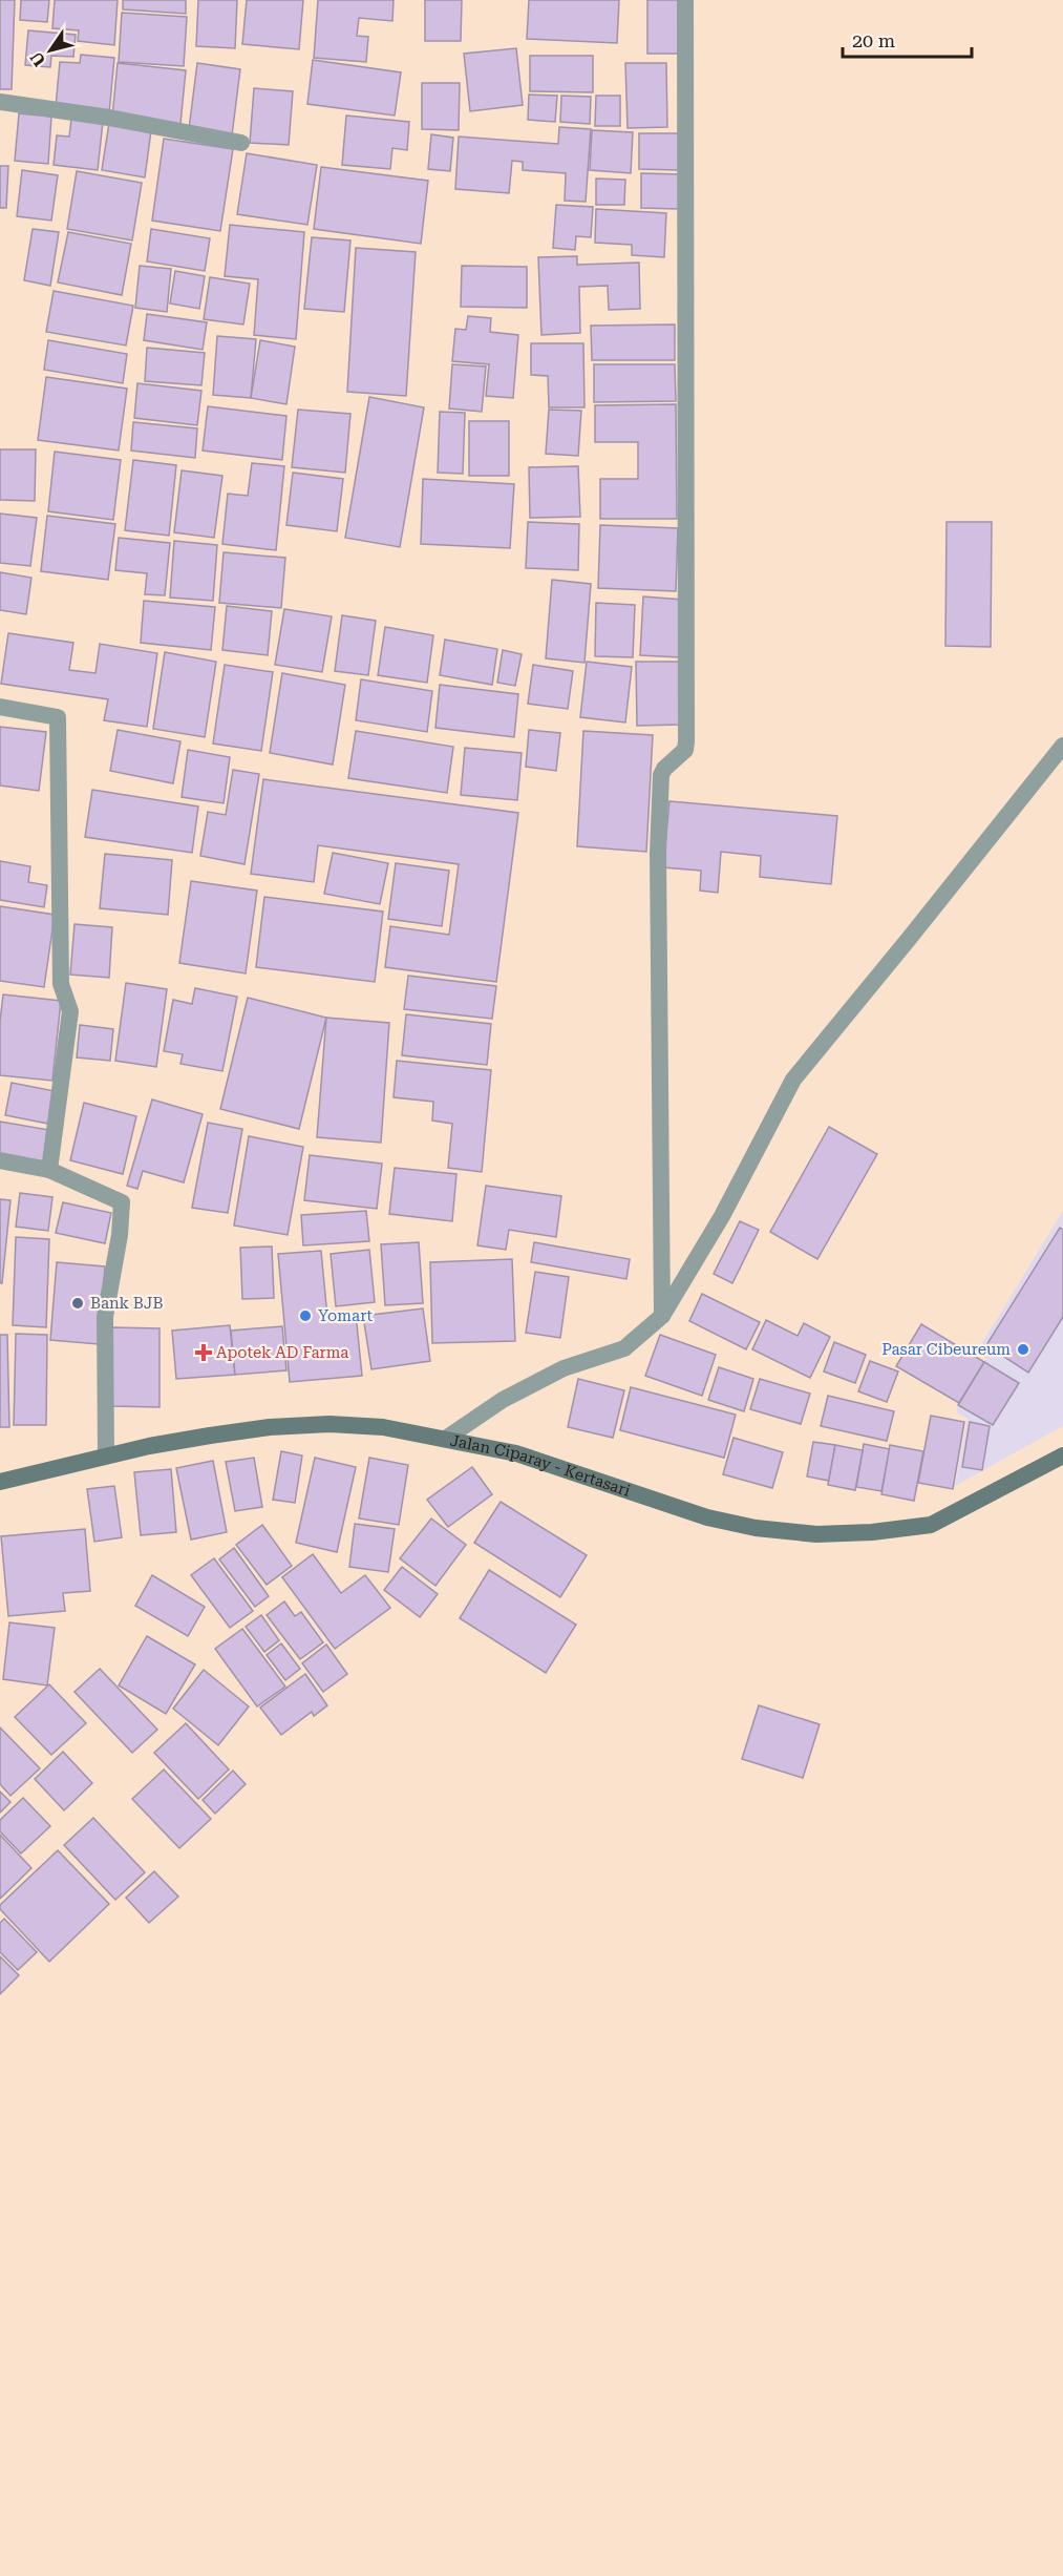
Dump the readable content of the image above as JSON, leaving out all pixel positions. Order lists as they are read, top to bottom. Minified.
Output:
{"streets":{"main road":["Jalan Ciparay - Kertasari"]},"places":{"other":["Bank BJB","Yomart","Pasar Cibeureum"],"health":["Apotek AD Farma"]},"scale_bar":"20 m","north":"bottom left"}
